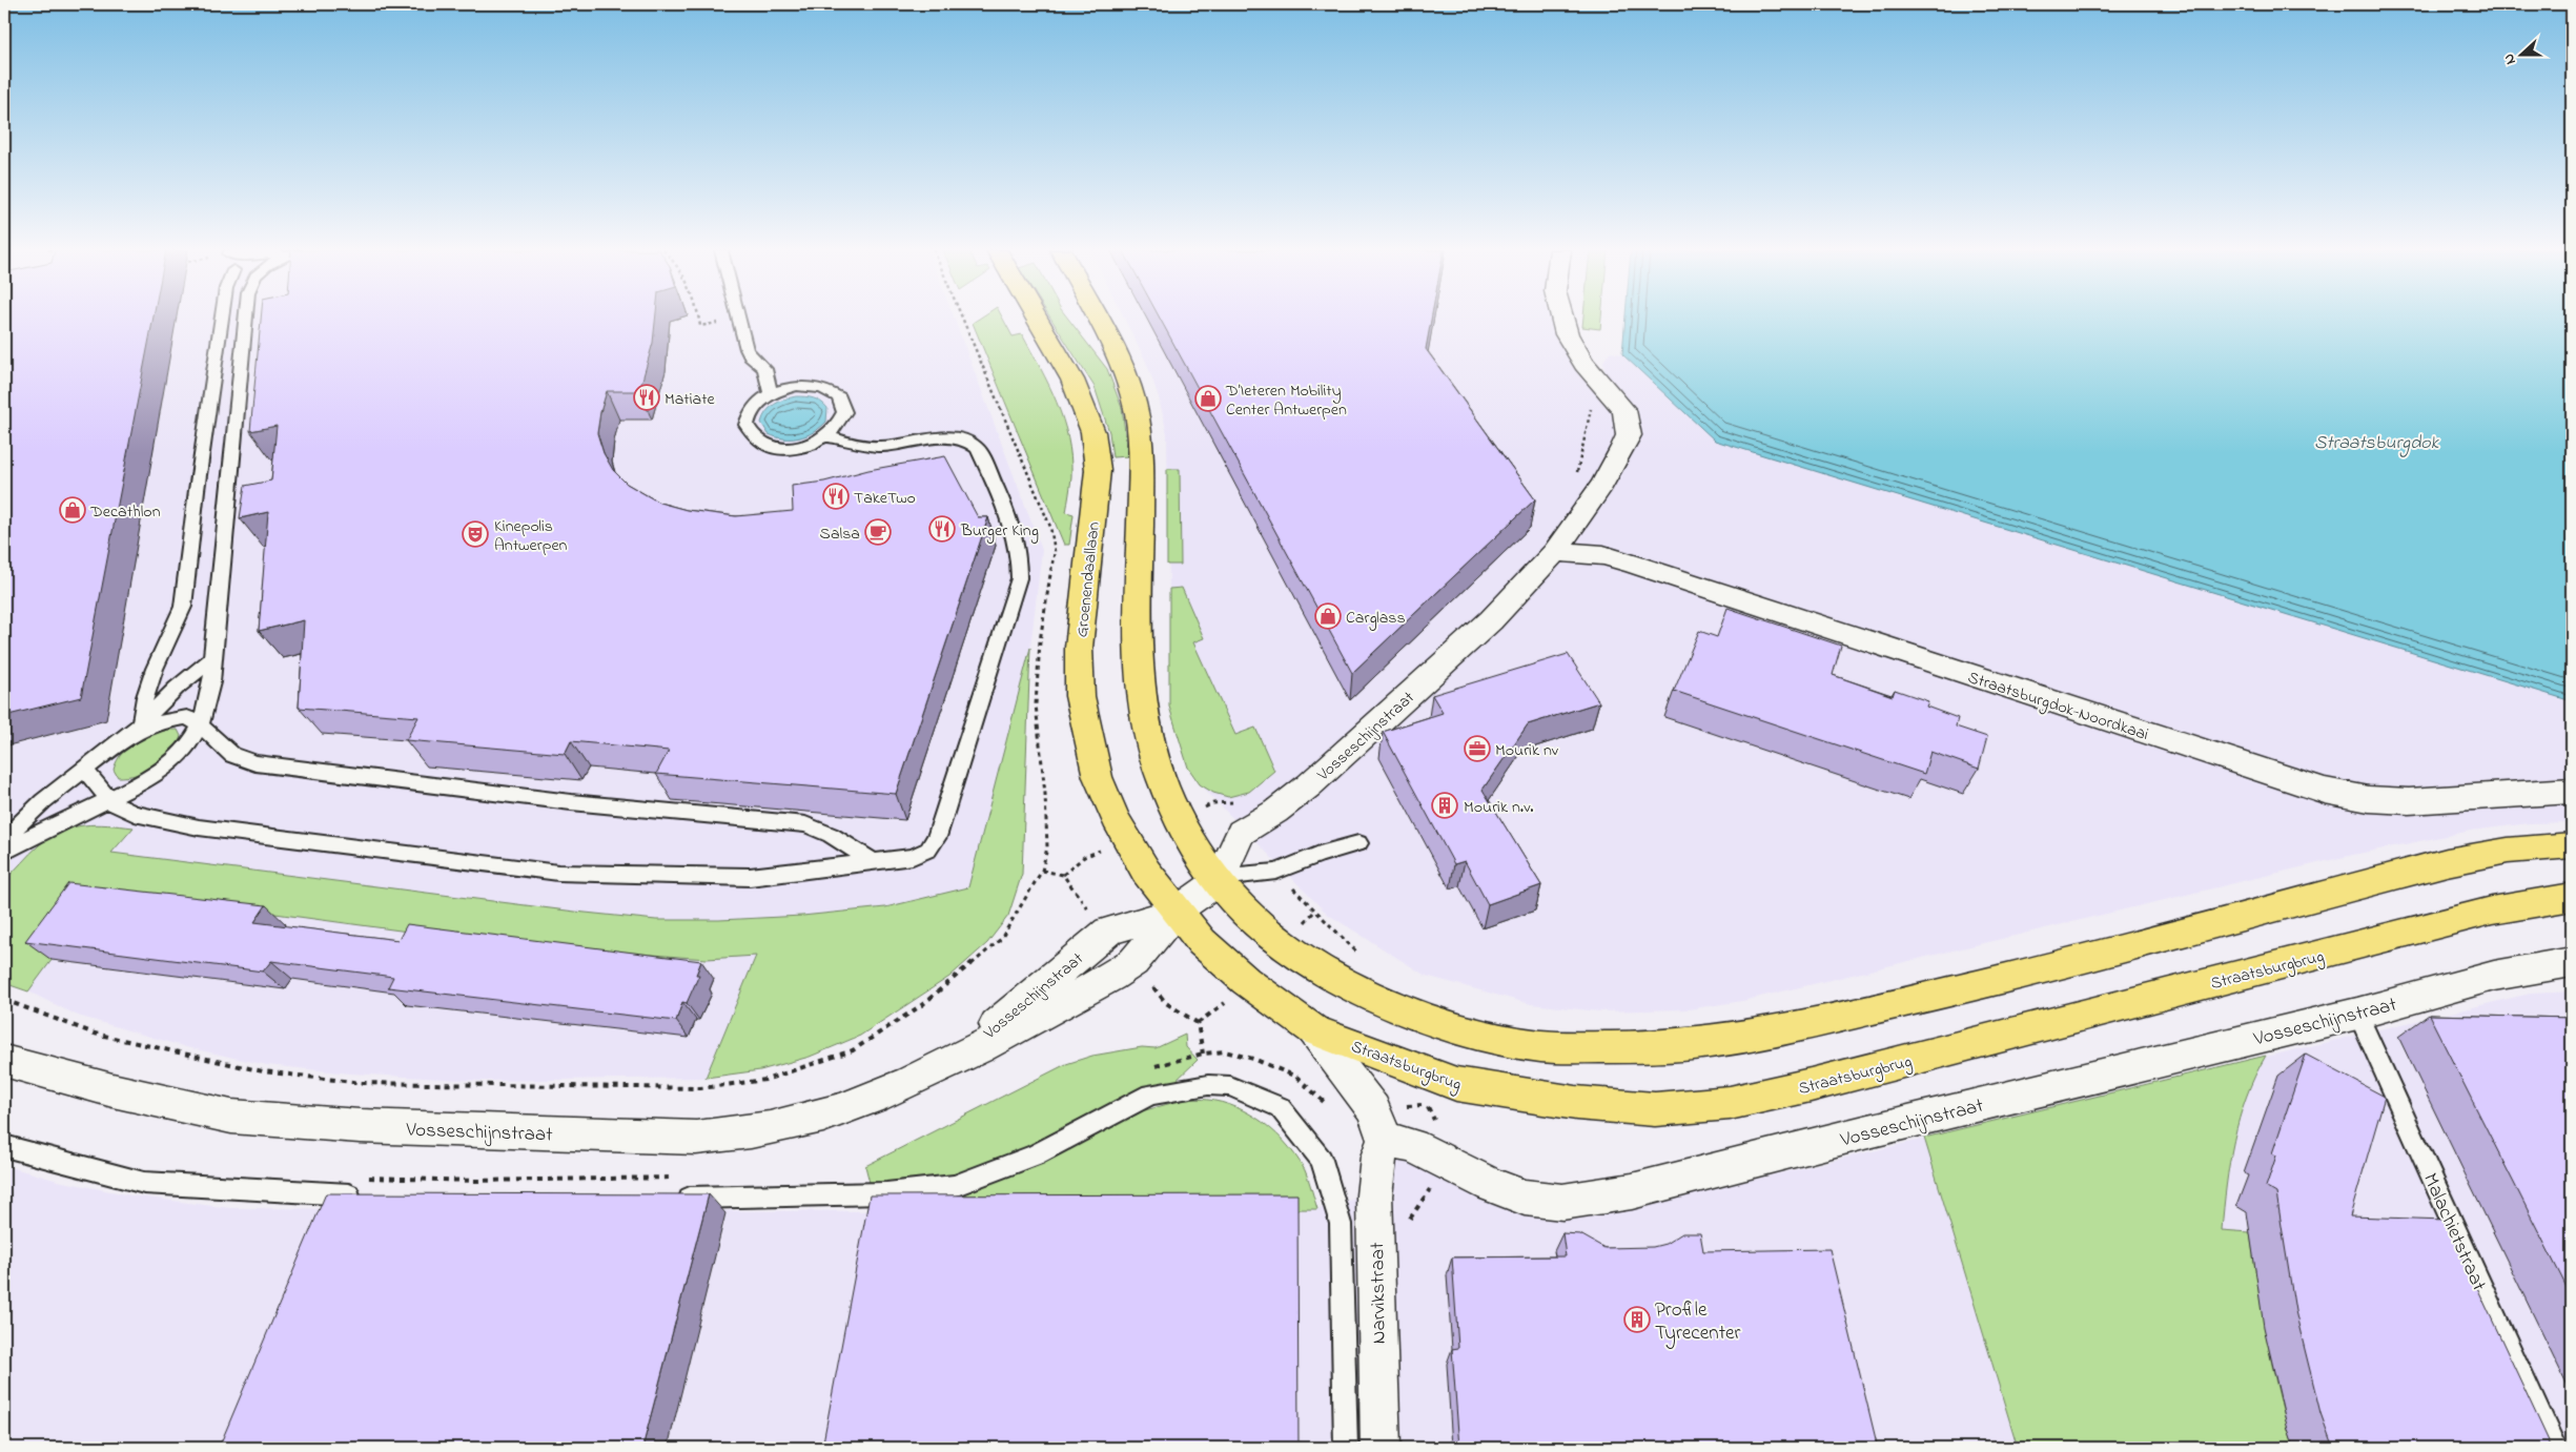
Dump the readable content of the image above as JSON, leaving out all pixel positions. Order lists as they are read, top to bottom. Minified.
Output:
{"streets":{"main road":["Groenendaallaan","Straatsburgbrug"],"street":["Straatsburgdok-Noordkaai","Vosseschijnstraat","Narvikstraat"],"lane":["Malachietstraat"]},"crossings":[["Groenendaallaan","Vosseschijnstraat"],["Groenendaallaan","Straatsburgbrug"],["Straatsburgdok-Noordkaai","Vosseschijnstraat"],["Vosseschijnstraat","Straatsburgbrug"],["Vosseschijnstraat","Malachietstraat"],["Vosseschijnstraat","Narvikstraat"]],"water":["Straatsburgdok"],"places":{"restaurant":["Matiate","TakeTwo","Burger King"],"shop":["D’Ieteren Mobility Center Antwerpen","Decathlon","Carglass"],"cafe":["Salsa"],"theatre":["Kinepolis Antwerpen"],"office":["Mourik nv"],"building":["Mourik n.v.","Profile Tyrecenter"]},"north":"left"}
